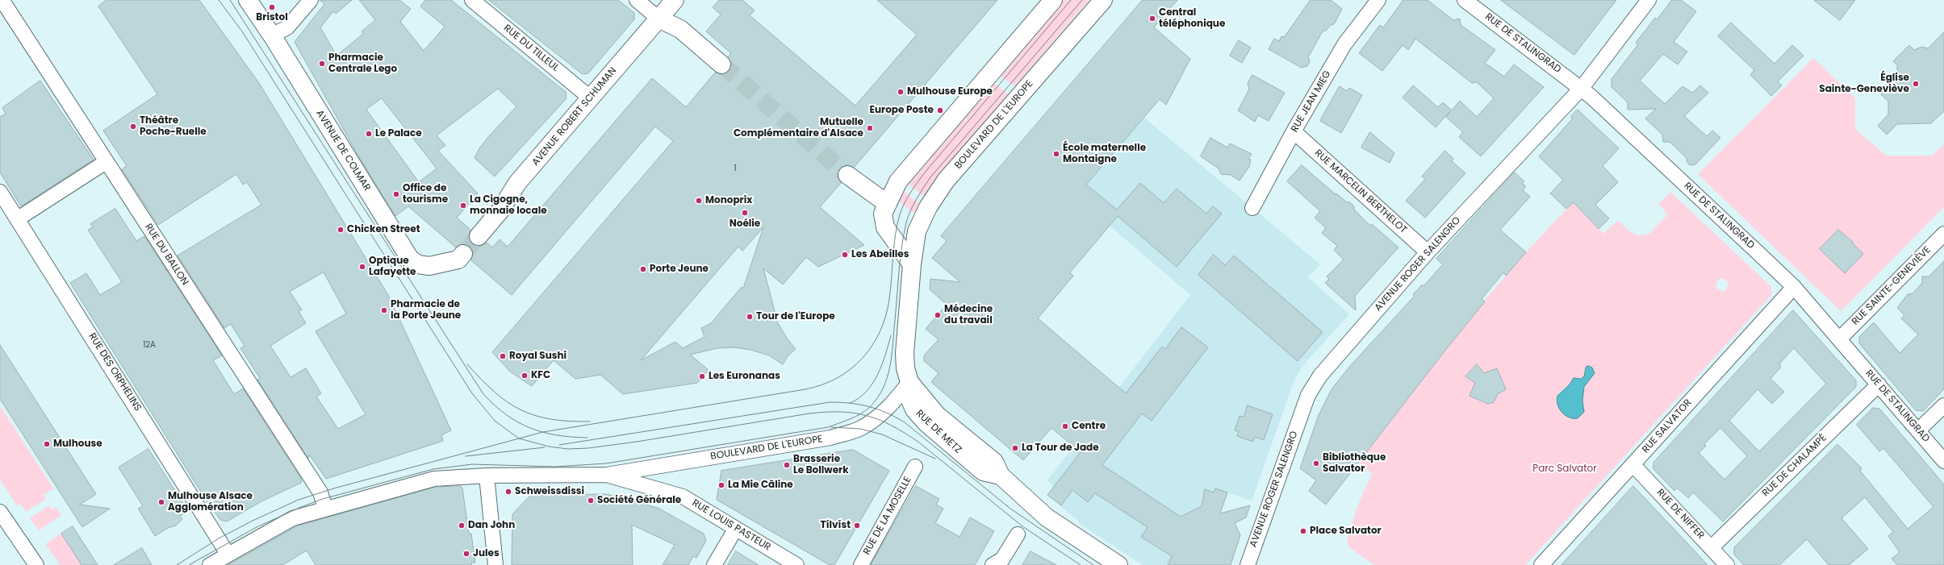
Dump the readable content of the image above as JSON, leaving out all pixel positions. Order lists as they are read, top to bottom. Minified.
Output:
{"streets":{"main road":["AVENUE ROBERT SCHUMAN","BOULEVARD DE L'EUROPE","AVENUE DE COLMAR","RUE DE METZ"],"street":["RUE DE STALINGRAD","RUE DU TILLEUL","RUE JEAN MIEG","RUE MARCELIN BERTHELOT","RUE DU BALLON","AVENUE ROGER SALENGRO","RUE SAINTE-GENEVIÈVE","RUE DES ORPHELINS","RUE SALVATOR","RUE DE CHALAMPÉ","RUE DE NIFFER","RUE DE LA MOSELLE","RUE LOUIS PASTEUR"]},"crossings":[["RUE DE STALINGRAD","AVENUE ROGER SALENGRO"],["RUE DE STALINGRAD","RUE SAINTE-GENEVIÈVE"],["RUE DE STALINGRAD","RUE SALVATOR"],["RUE DE STALINGRAD","RUE DE CHALAMPÉ"],["RUE DU TILLEUL","AVENUE ROBERT SCHUMAN"],["RUE JEAN MIEG","RUE MARCELIN BERTHELOT"],["BOULEVARD DE L'EUROPE","RUE DU BALLON"],["BOULEVARD DE L'EUROPE","RUE DES ORPHELINS"],["BOULEVARD DE L'EUROPE","RUE DE METZ"],["BOULEVARD DE L'EUROPE","RUE LOUIS PASTEUR"],["RUE MARCELIN BERTHELOT","AVENUE ROGER SALENGRO"],["RUE SALVATOR","RUE DE NIFFER"],["RUE DE CHALAMPÉ","RUE DE NIFFER"]],"parks":["Parc Salvator"],"places":["Bristol","Central téléphonique","Pharmacie Centrale Lego","Église Sainte-Geneviève","Mulhouse Europe","Europe Poste","Théâtre Poche-Ruelle","Mutuelle Complémentaire d'Alsace","Le Palace","École maternelle Montaigne","Office de tourisme","Monoprix","La Cigogne, monnaie locale","Noélie","Chicken Street","Les Abeilles","Optique Lafayette","Porte Jeune","Pharmacie de la Porte Jeune","Médecine du travail","Tour de l'Europe","Royal Sushi","KFC","Les Euronanas","Centre","Mulhouse","La Tour de Jade","Bibliothèque Salvator","Brasserie Le Bollwerk","La Mie Câline","Schweissdissi","Société Générale","Mulhouse Alsace Agglomération","Dan John","Tílvíst","Place Salvator","Jules"],"house_numbers":["1","12A"]}
